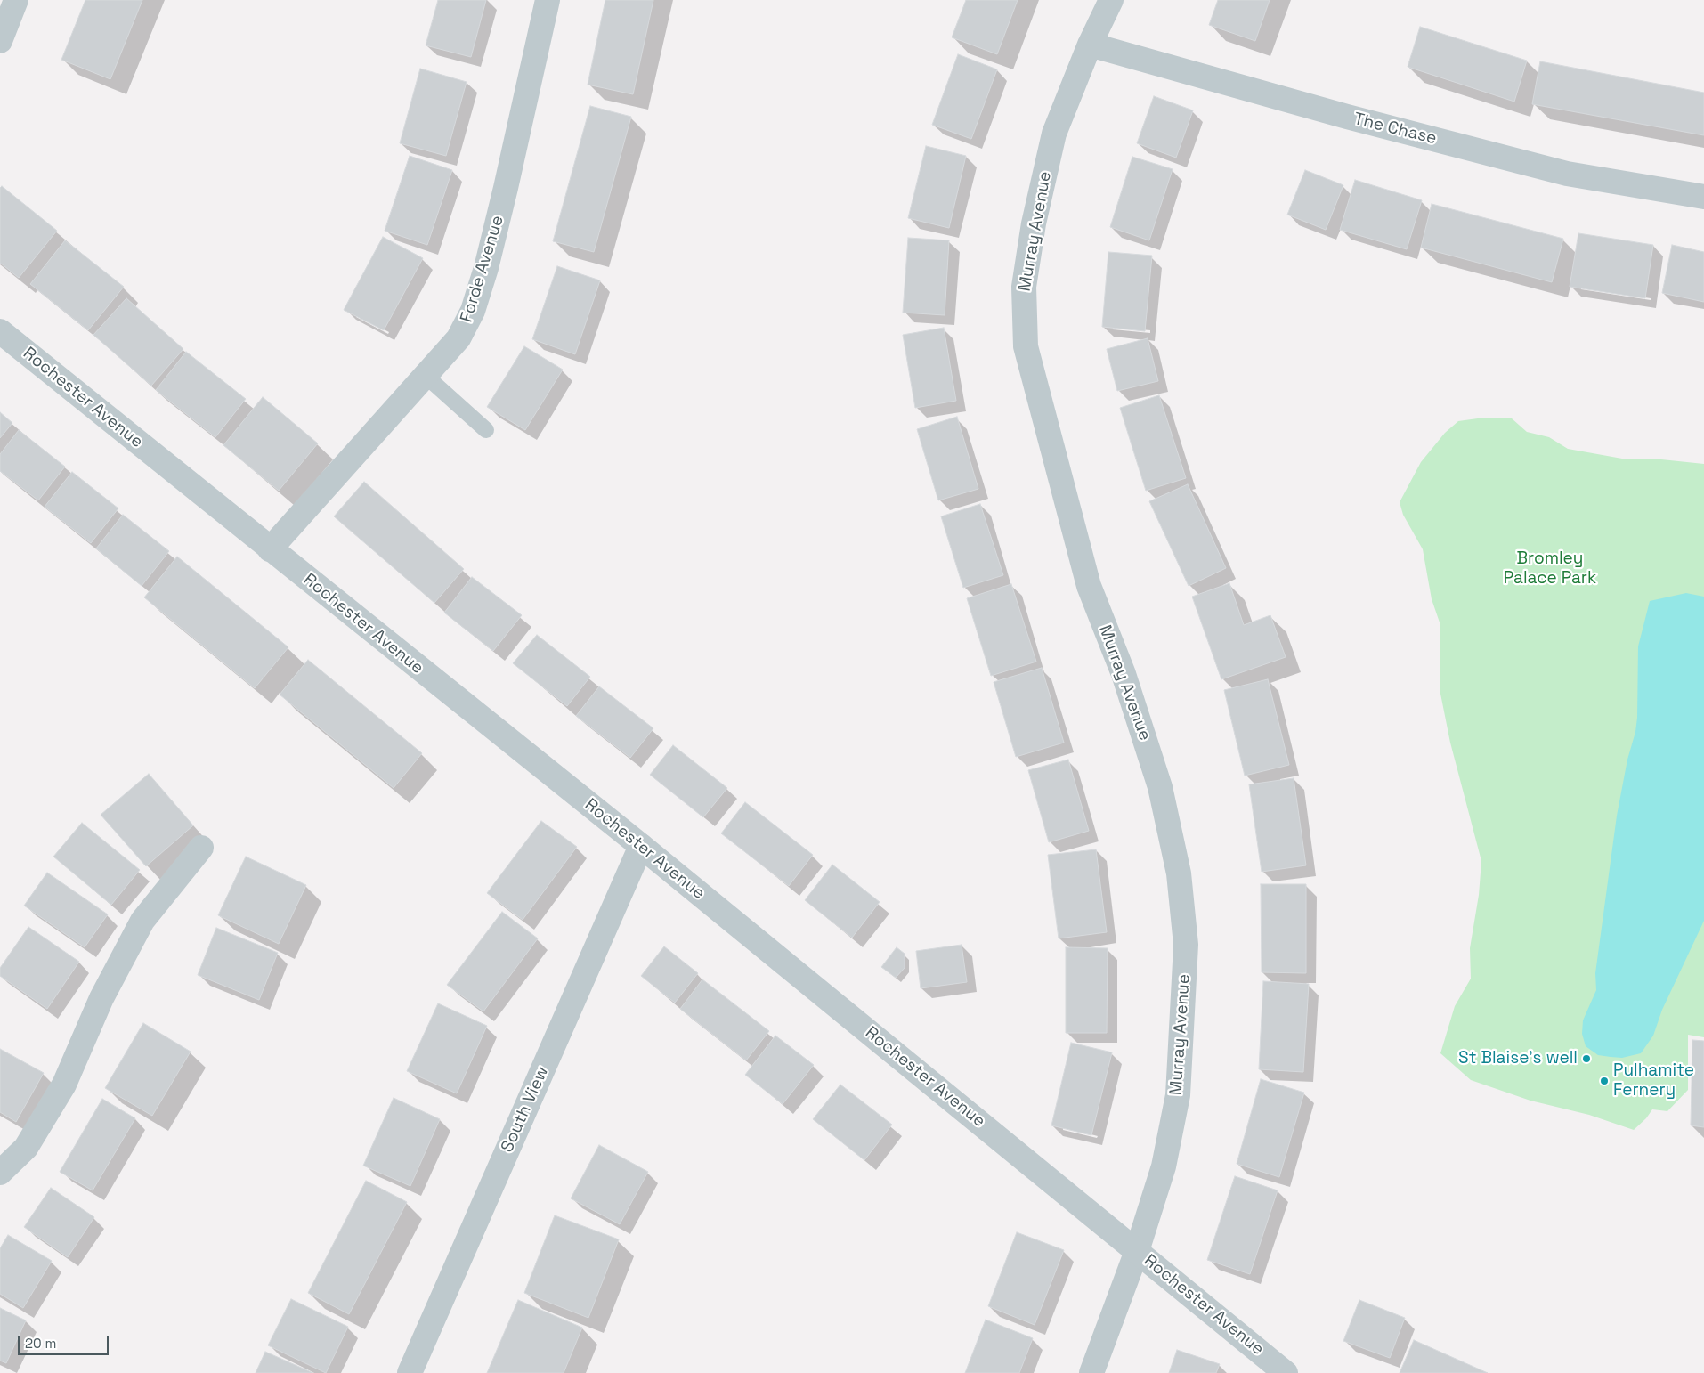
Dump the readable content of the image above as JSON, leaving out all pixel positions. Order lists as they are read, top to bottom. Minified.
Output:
{"streets":{"street":["The Chase","Murray Avenue","Forde Avenue","Rochester Avenue","South View"]},"crossings":[["The Chase","Murray Avenue"],["Murray Avenue","Rochester Avenue"],["Forde Avenue","Rochester Avenue"],["Rochester Avenue","South View"]],"parks":["Bromley Palace Park"],"places":["St Blaise's well","Pulhamite Fernery"],"scale_bar":"20 m"}
